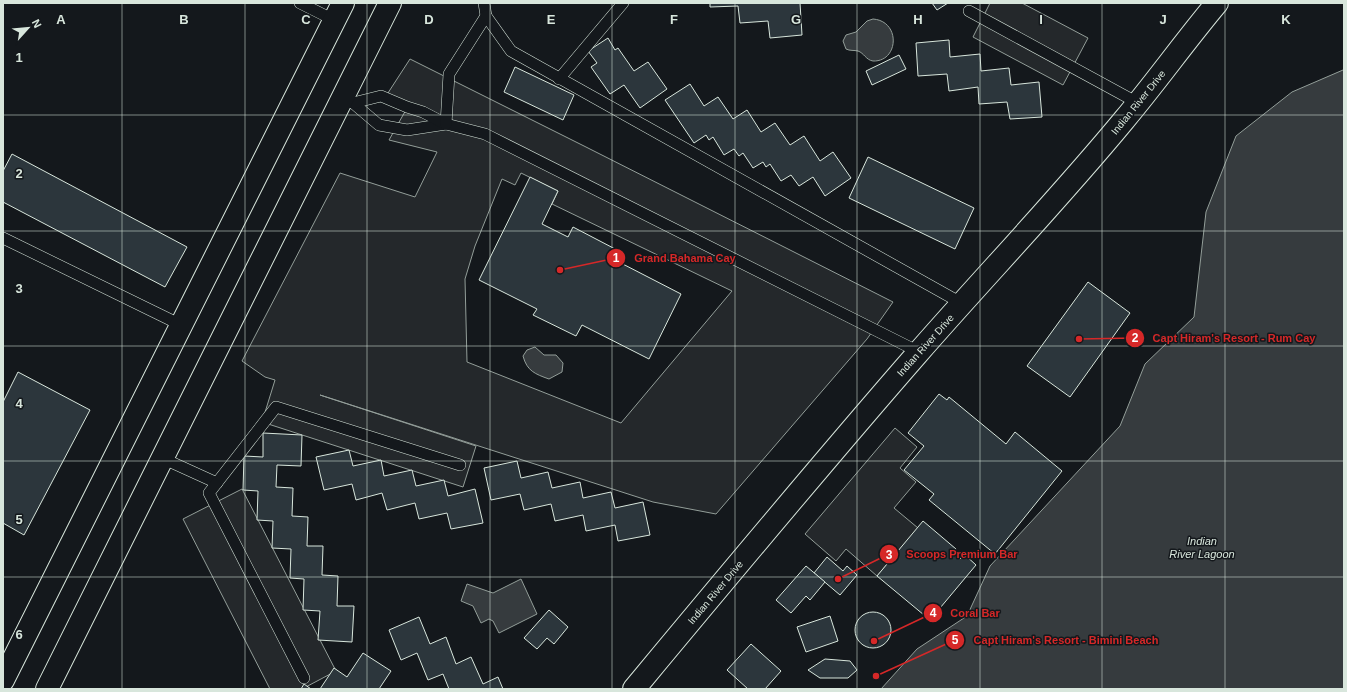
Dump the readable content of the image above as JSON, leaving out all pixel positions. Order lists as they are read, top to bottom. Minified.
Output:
{"streets":{"main road":["Indian River Drive"]},"water":["Indian River Lagoon"],"places":["Grand Bahama Cay","Capt Hiram's Resort - Rum Cay","Scoops Premium Bar","Coral Bar","Capt Hiram's Resort - Bimini Beach"],"north":"top right","grid":{"columns":["A","B","C","D","E","F","G","H","I","J","K"],"rows":["1","2","3","4","5","6"]}}
